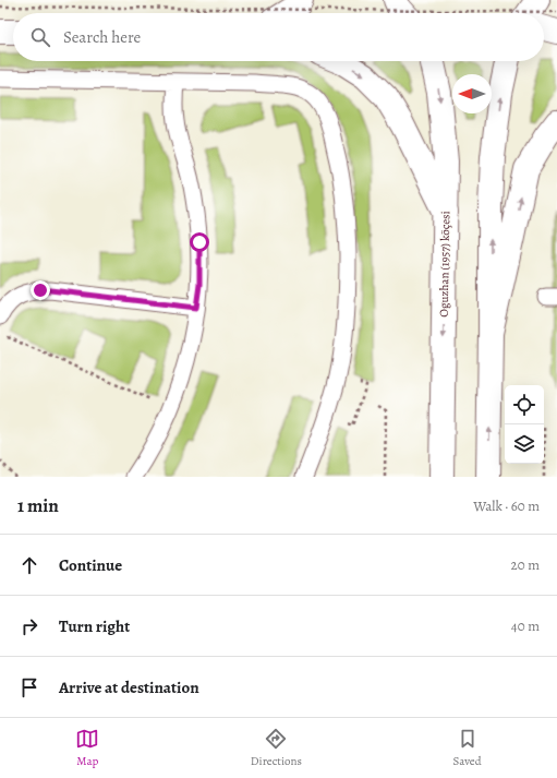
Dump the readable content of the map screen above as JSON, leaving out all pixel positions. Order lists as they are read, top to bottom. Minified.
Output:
{"streets":{"main road":["Oguzhan (1957) köçesi"]},"north":"left","page":{"search":"Search here","heading":["1 min","Walk · 60 m"],"list":[["Continue","20 m"],["Turn right","40 m"],"Arrive at destination"],"nav":["Map","Directions","Saved"]}}
